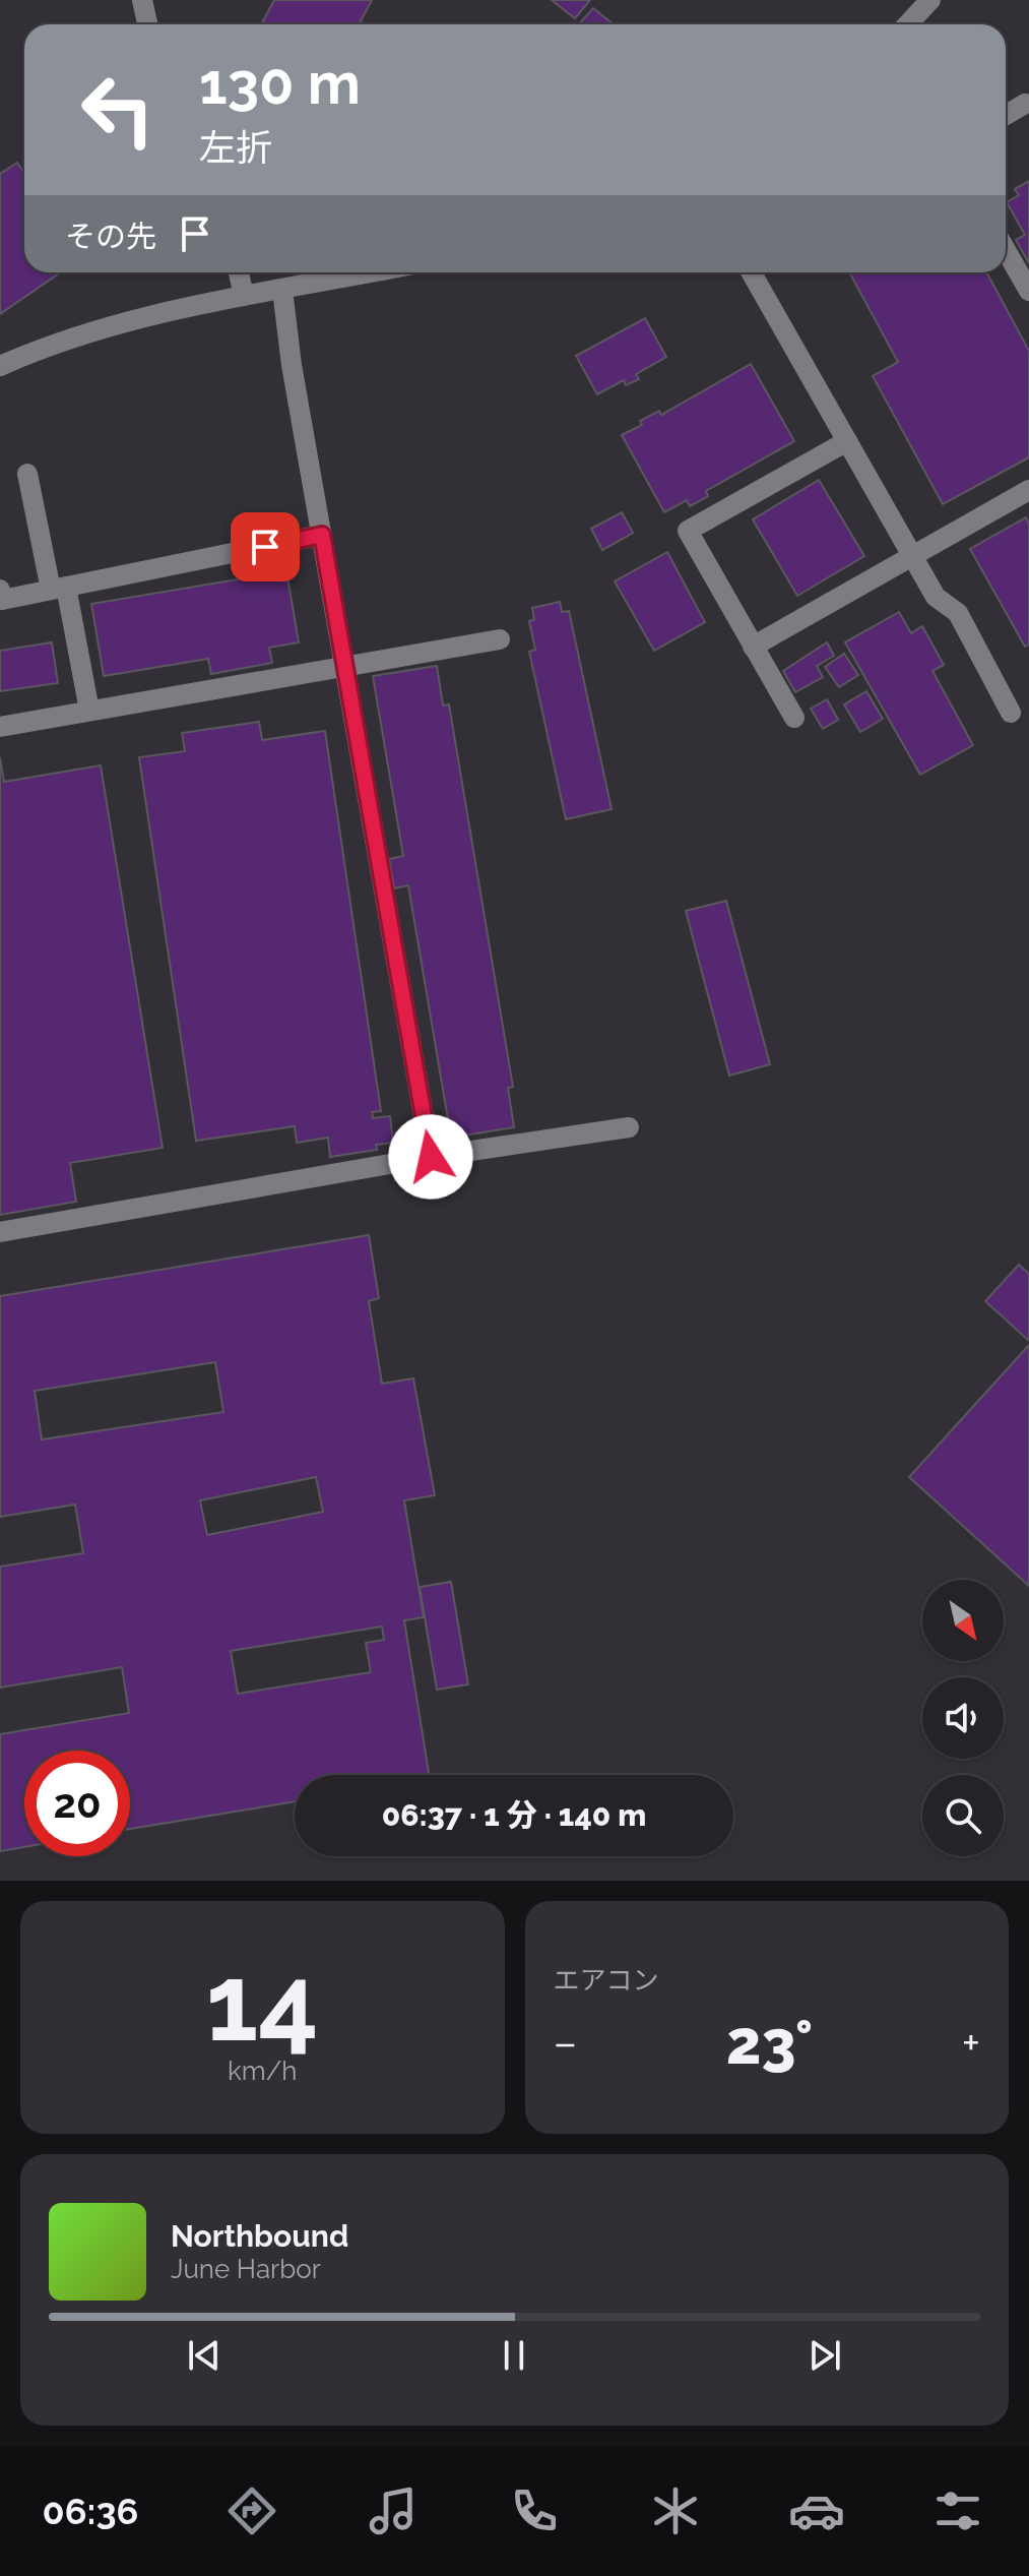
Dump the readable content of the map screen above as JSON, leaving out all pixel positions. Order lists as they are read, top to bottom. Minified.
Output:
{"north":"bottom right","page":{"turn":["130 m","左折"],"then":"その先","limit":"20","trip":"06:37 · 1 分 · 140 m","tile":[["14","km/h"],"エアコン"],"heat":["−","23°","+"],"song":["Northbound","June Harbor"],"tabs":"06:36"}}
